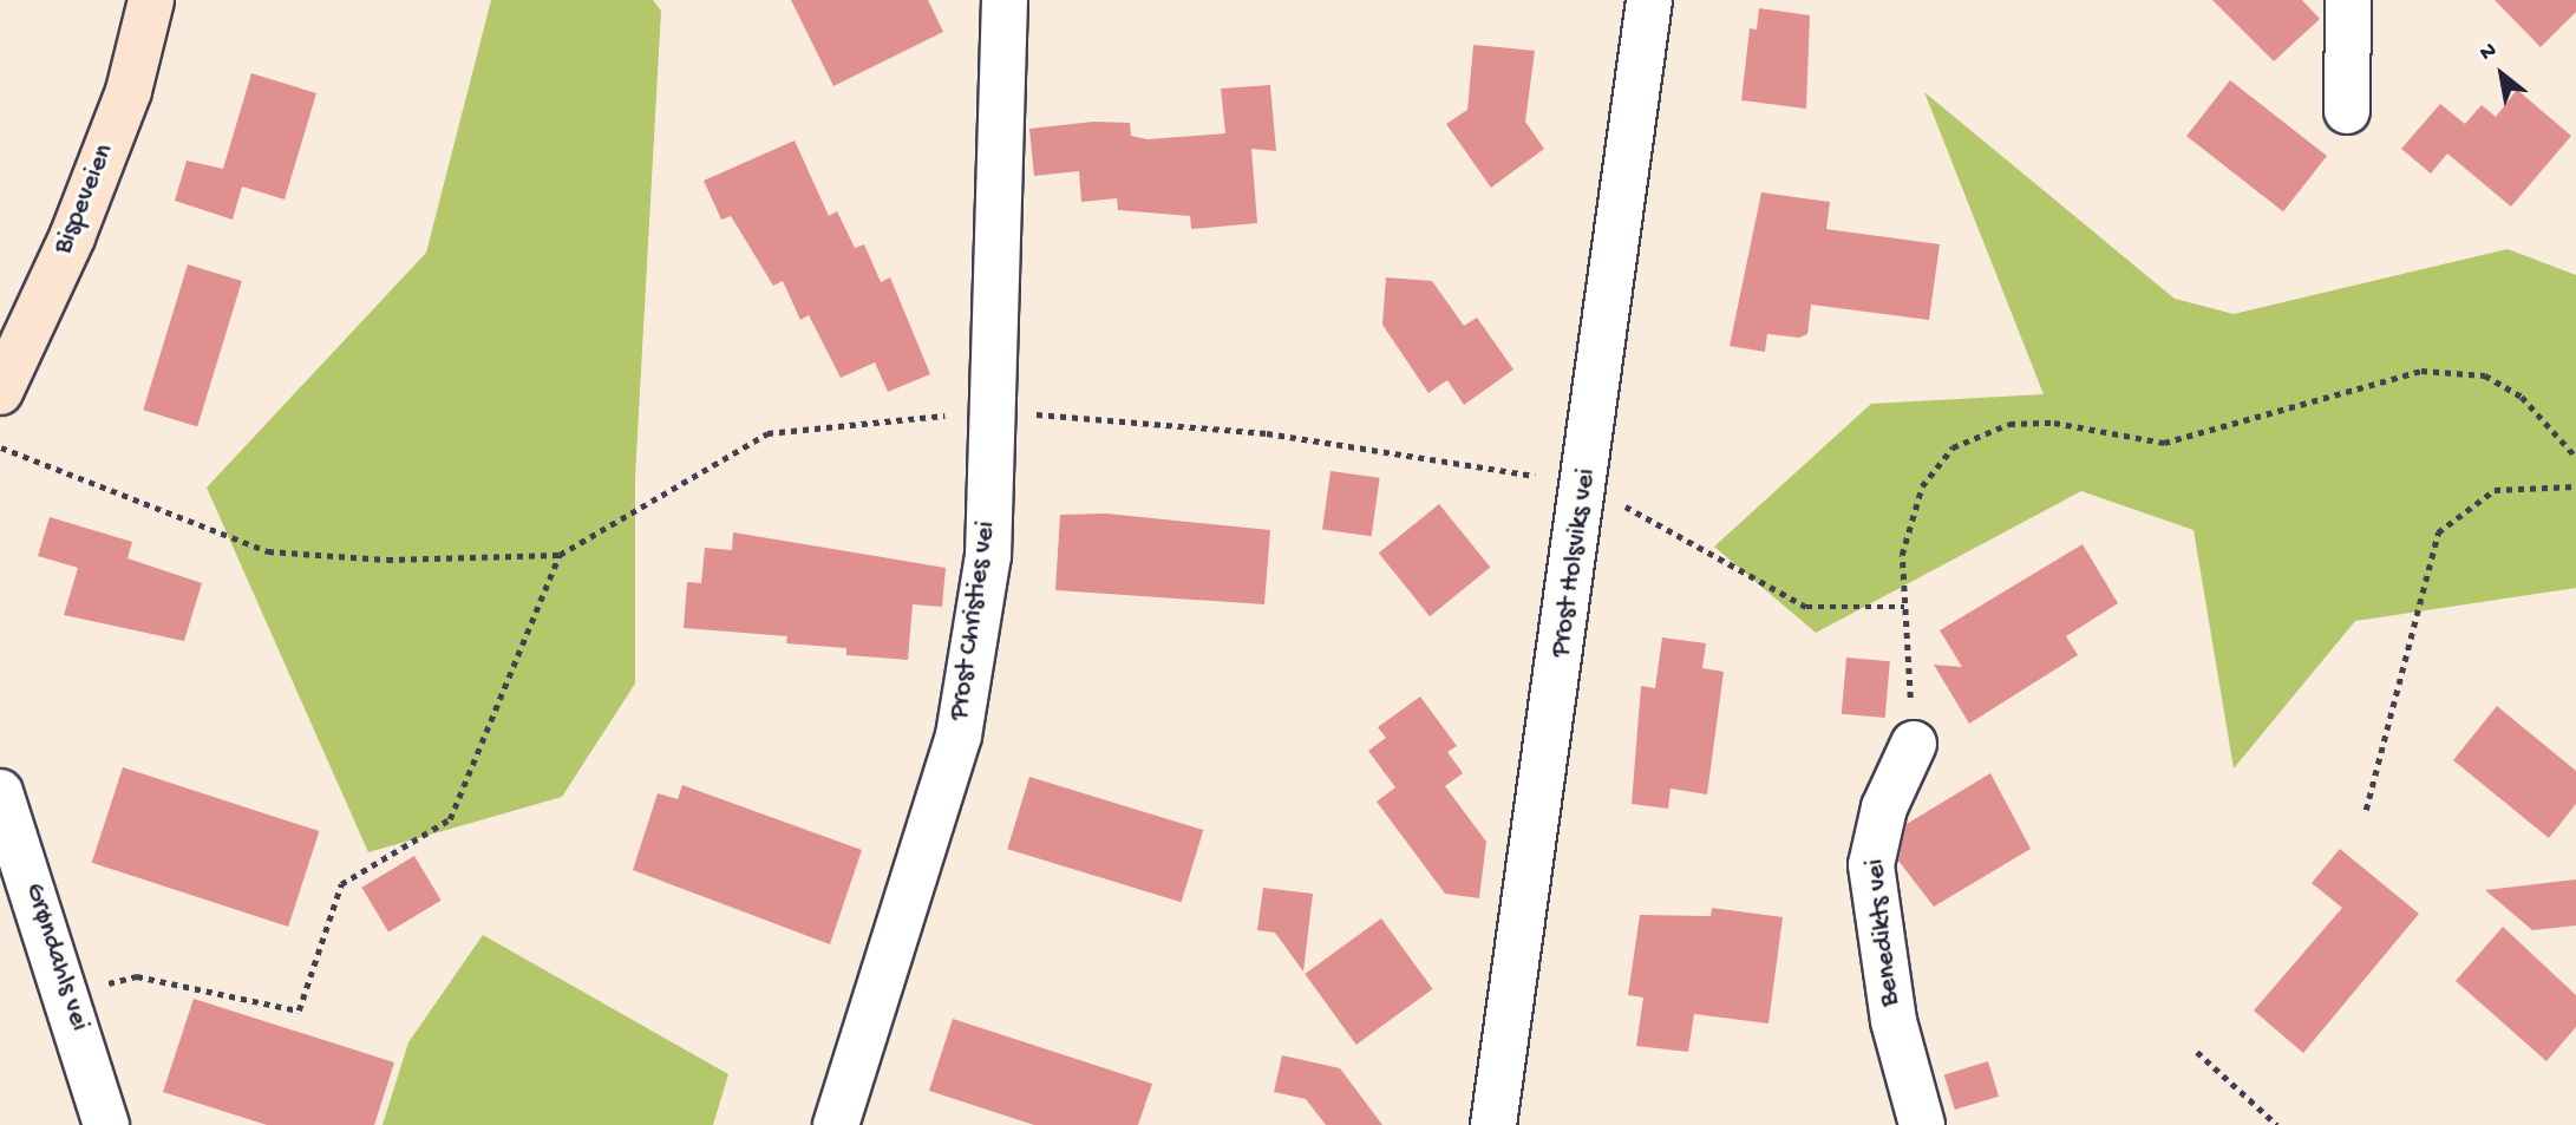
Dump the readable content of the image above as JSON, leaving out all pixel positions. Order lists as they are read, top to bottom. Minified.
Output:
{"streets":{"street":["Bispeveien","Prost Holsviks vei","Prost Christies vei","Benedikts vei","Grøndahls vei"]},"north":"top left"}
